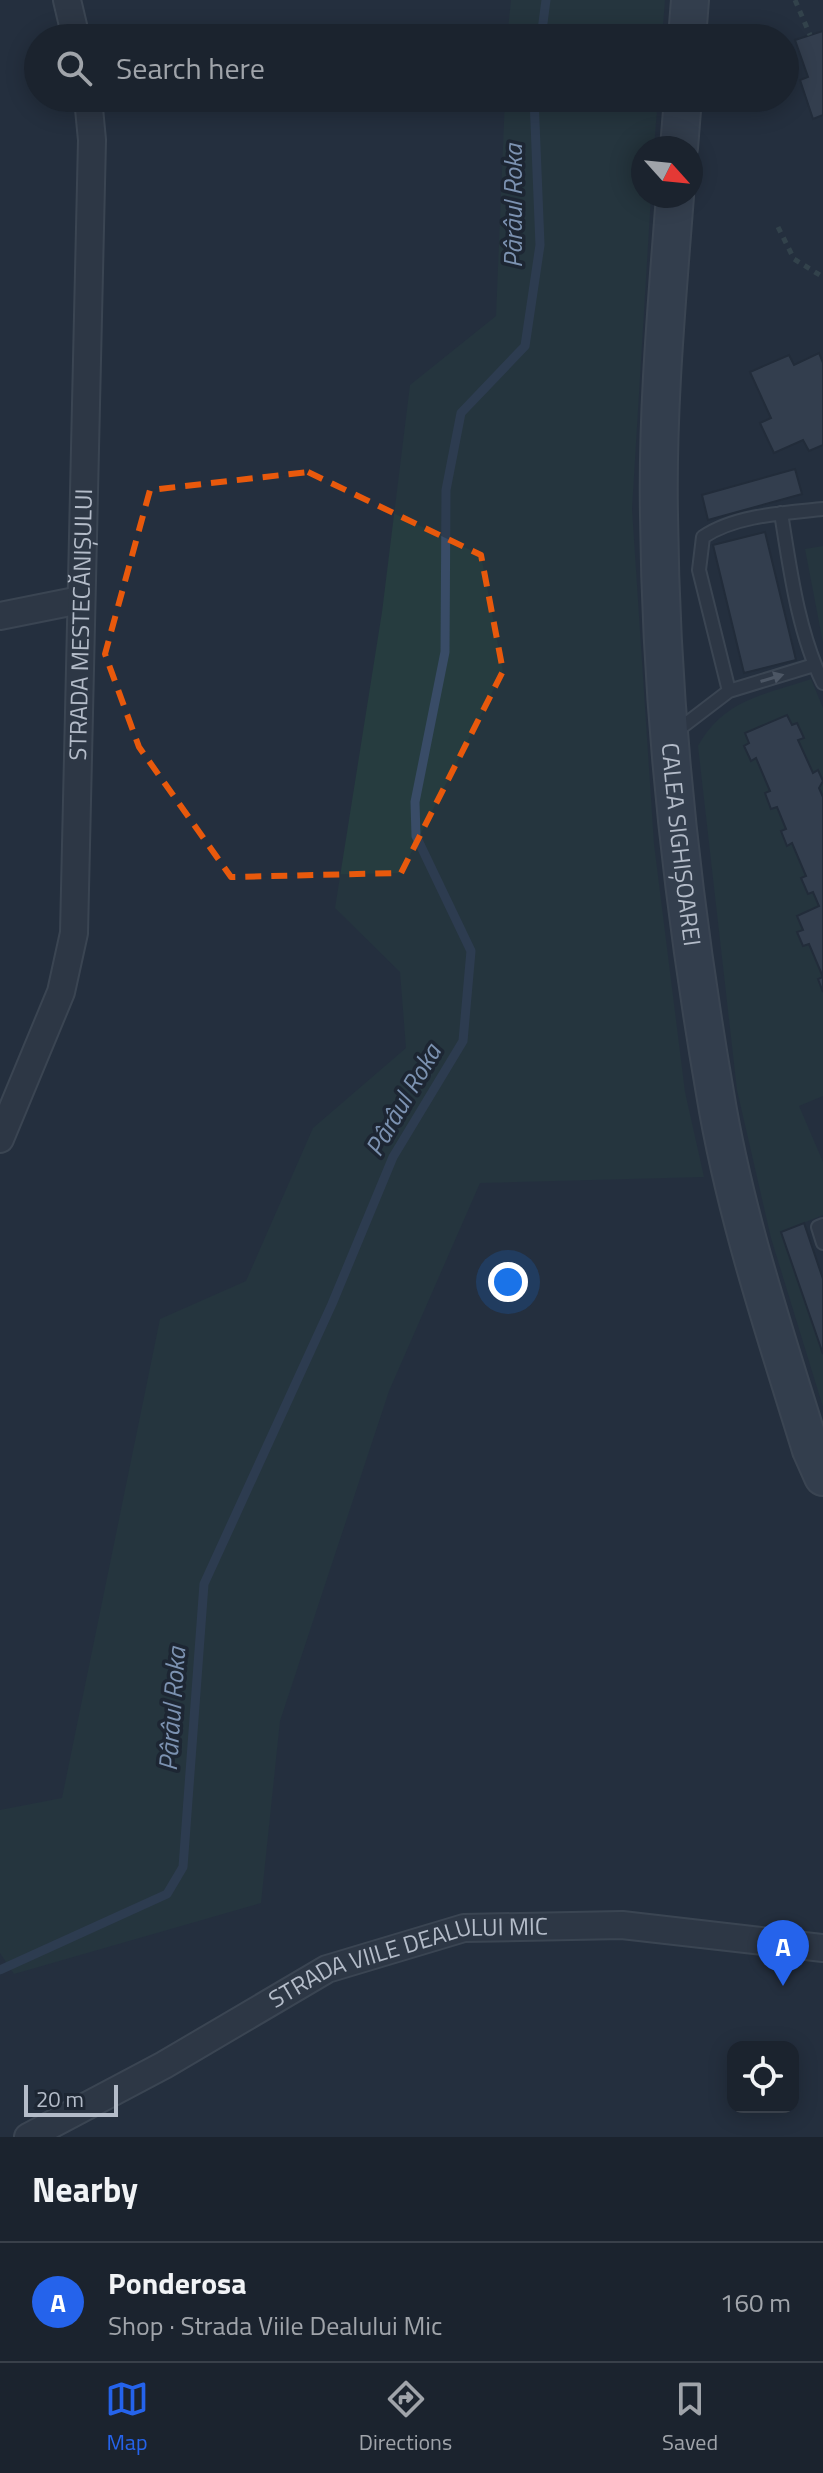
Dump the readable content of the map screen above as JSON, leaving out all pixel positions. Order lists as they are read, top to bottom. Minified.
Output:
{"streets":{"main road":["CALEA SIGHIȘOAREI"],"street":["STRADA MESTECĂNIȘULUI","STRADA VIILE DEALULUI MIC"]},"water":["Pârâul Roka"],"scale_bar":"20 m","north":"bottom right","page":{"search":"Search here","pins":"A","scale":"20 m","heading":"Nearby","list":[{"mark":"A","name":"Ponderosa","note":"Shop · Strada Viile Dealului Mic","value":"160 m"}],"nav":["Map","Directions","Saved"]}}
